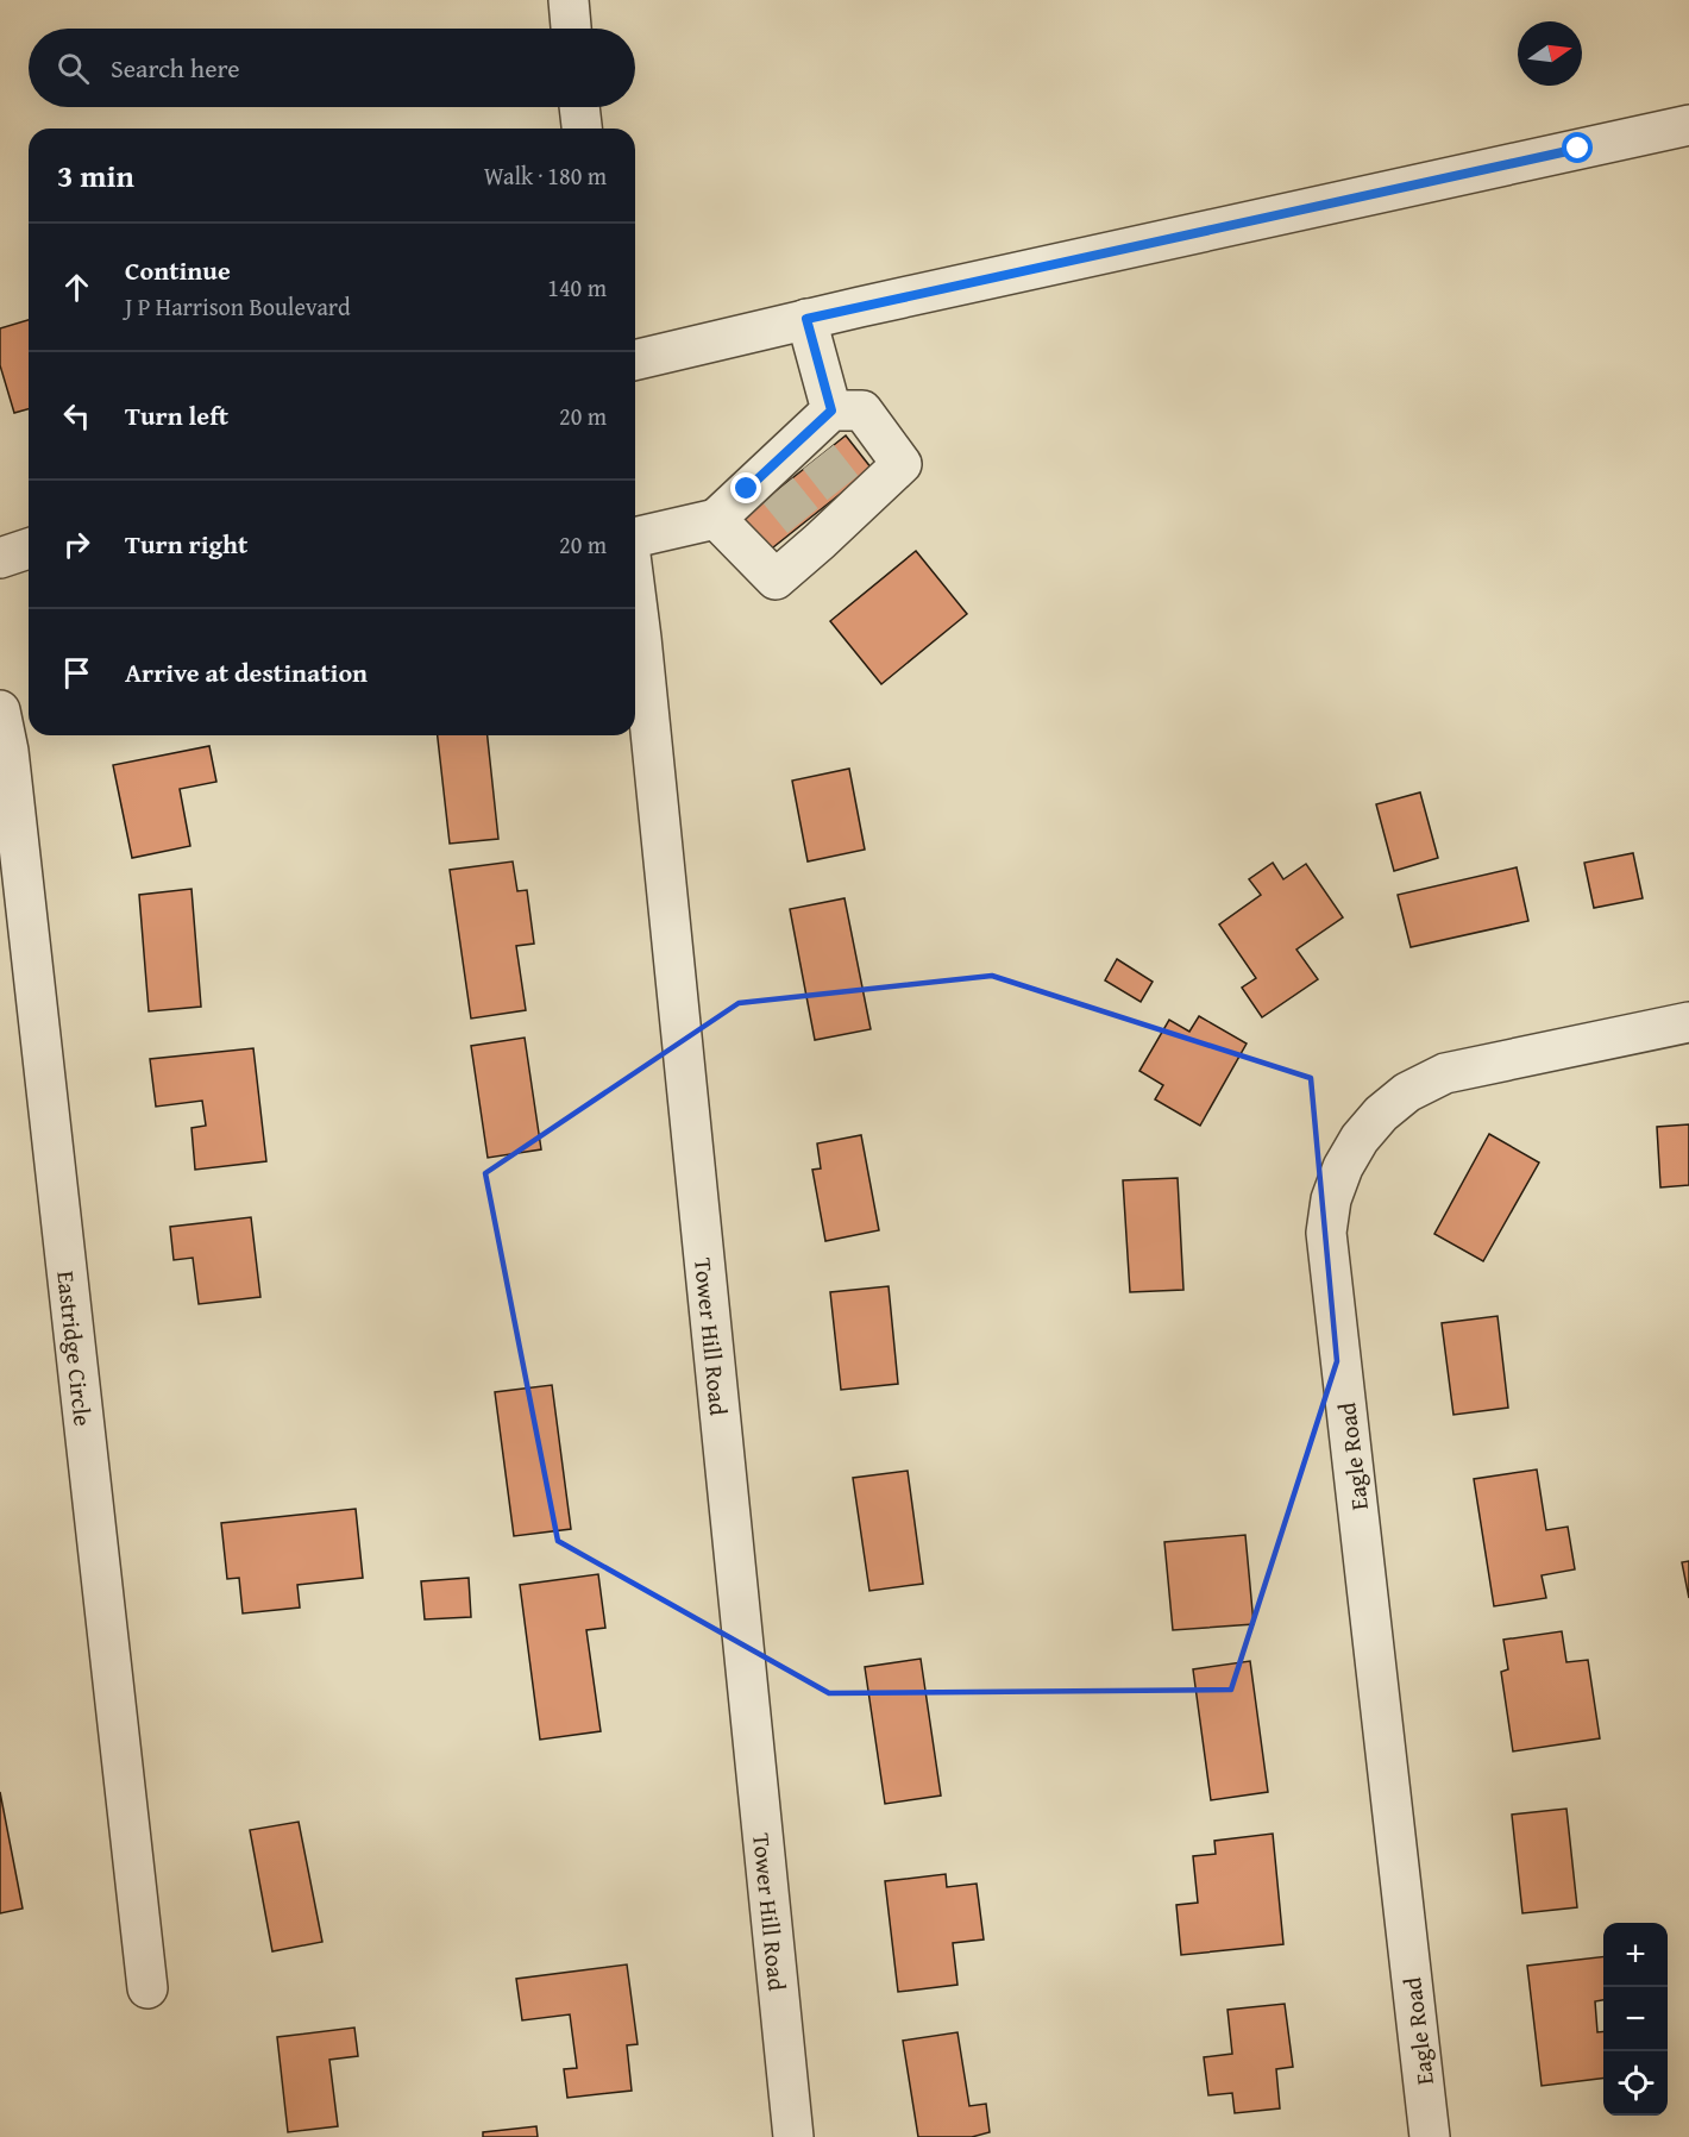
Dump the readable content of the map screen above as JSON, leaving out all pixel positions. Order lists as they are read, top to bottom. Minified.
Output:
{"streets":{"street":["Tower Hill Road","Eastridge Circle","Eagle Road"]},"north":"right","page":{"search":"Search here","heading":["3 min","Walk · 180 m"],"list":[["Continue","J P Harrison Boulevard","140 m"],["Turn left","20 m"],["Turn right","20 m"],"Arrive at destination"],"map_buttons":["+","−"]}}
